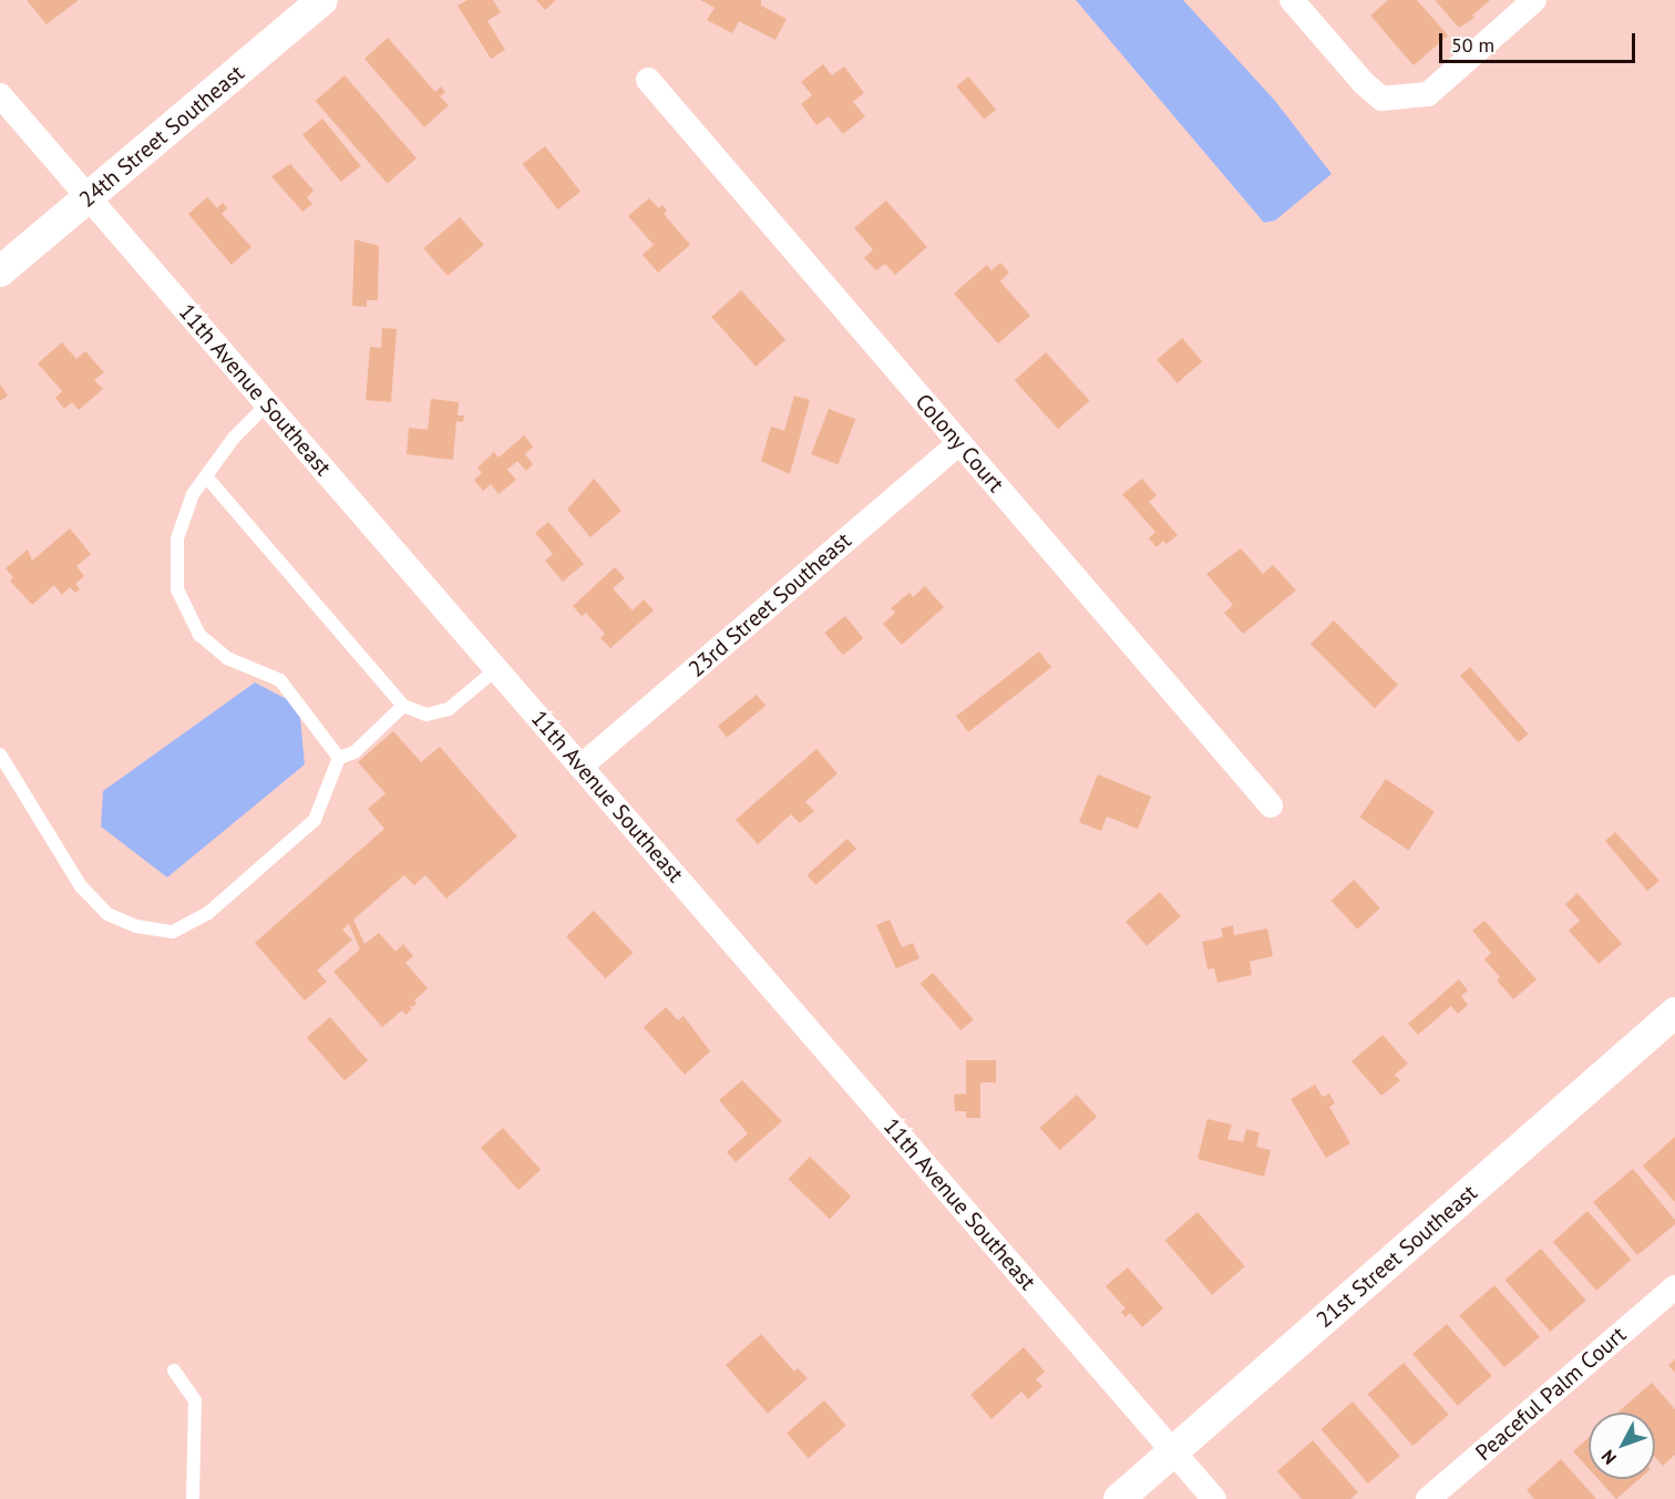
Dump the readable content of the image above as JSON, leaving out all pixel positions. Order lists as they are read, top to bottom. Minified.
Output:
{"streets":{"street":["24th Street Southeast","11th Avenue Southeast","Colony Court","23rd Street Southeast","21st Street Southeast","Peaceful Palm Court"]},"crossings":[["24th Street Southeast","11th Avenue Southeast"],["11th Avenue Southeast","23rd Street Southeast"],["11th Avenue Southeast","21st Street Southeast"],["Colony Court","23rd Street Southeast"]],"scale_bar":"50 m","north":"bottom left"}
